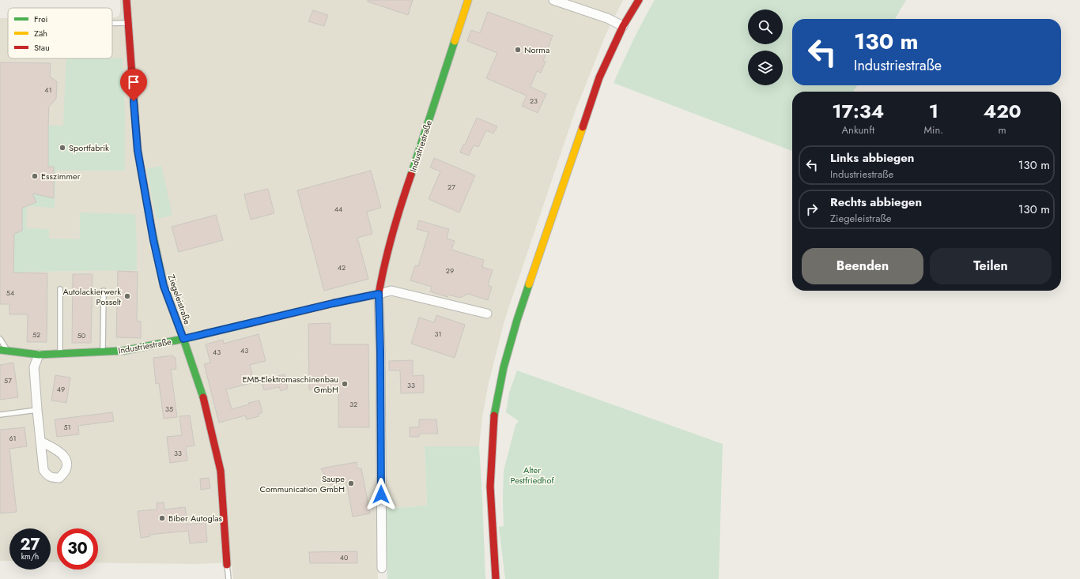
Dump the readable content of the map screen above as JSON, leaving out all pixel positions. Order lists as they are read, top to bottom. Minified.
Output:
{"streets":{"street":["Industriestraße","Ziegeleistraße"]},"crossings":[["Industriestraße","Ziegeleistraße"]],"parks":["Alter Pestfriedhof"],"places":["Norma","Sportfabrik","Esszimmer","Autolackierwerk Posselt","EMB-Elektromaschinenbau GmbH","Saupe Communication GmbH","Biber Autoglas"],"house_numbers":["41","23","27","44","42","29","54","31","52","50","43","43","57","33","49","32","35","51","61","33","40"],"legend":["Frei","Zäh","Stau"],"page":{"turn":["130 m","Industriestraße"],"eta":["17:34","Ankunft","1","Min.","420","m"],"list":[{"name":"Links abbiegen","note":"Industriestraße","value":"130 m"},{"name":"Rechts abbiegen","note":"Ziegeleistraße","value":"130 m"}],"buttons":["Beenden","Teilen"],"speed":"27 km/h","limit":"30"}}
